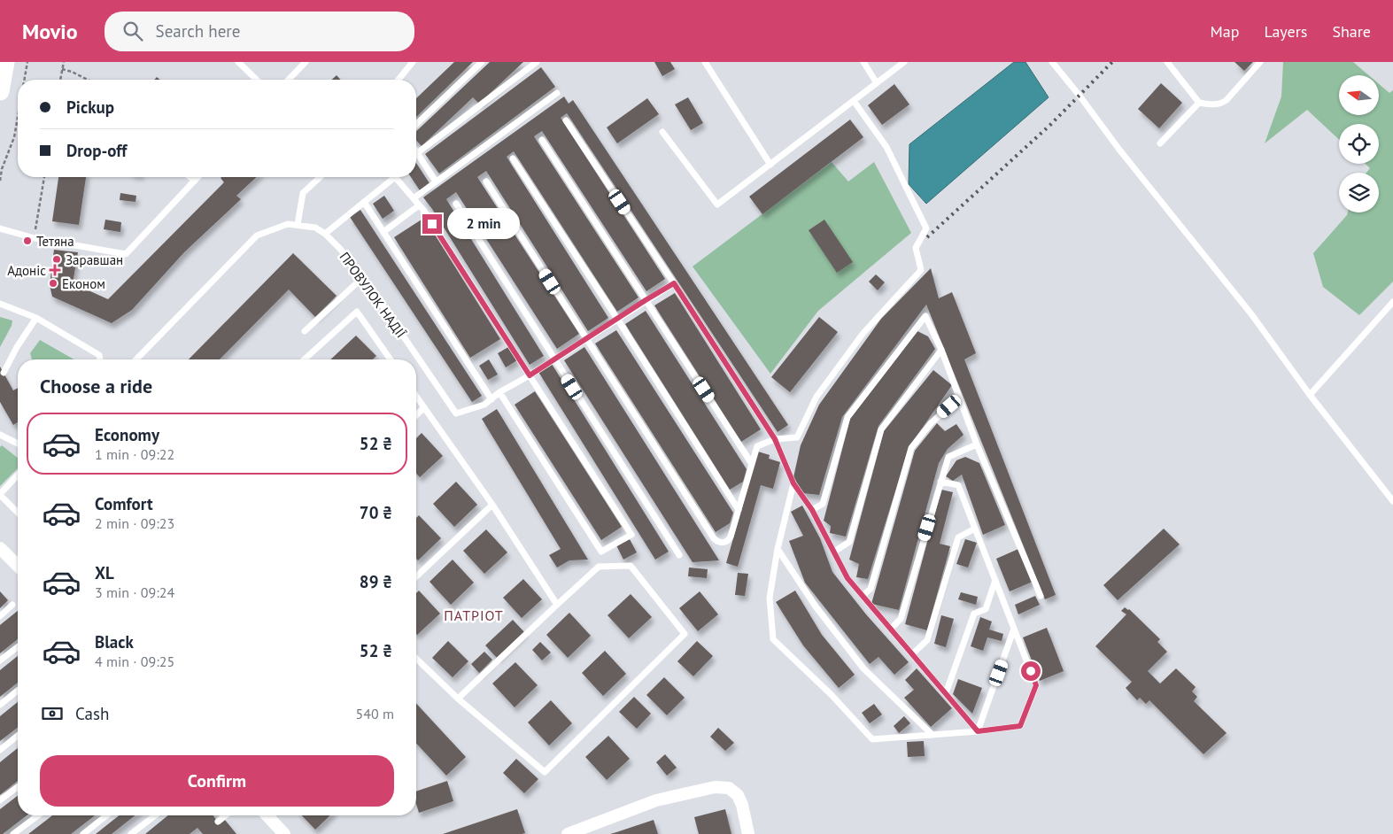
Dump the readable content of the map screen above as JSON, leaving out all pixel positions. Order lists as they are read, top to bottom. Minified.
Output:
{"streets":{"lane":["ПРОВУЛОК НАДІЇ"]},"districts":["ПАТРІОТ"],"places":{"other":["Тетяна","Заравшан","Економ"],"health":["Адоніс"]},"north":"left","page":{"header":"Movio","search":"Search here","nav":["Map","Layers","Share"],"banner":["Pickup","Drop-off"],"bubble":"2 min","heading":"Choose a ride","list":[{"name":"Economy","note":"1 min · 09:22","value":"52 ₴"},{"name":"Comfort","note":"2 min · 09:23","value":"70 ₴"},{"name":"XL","note":"3 min · 09:24","value":"89 ₴"},{"name":"Black","note":"4 min · 09:25","value":"52 ₴"}],"pay":["Cash","540 m"],"buttons":"Confirm"}}
